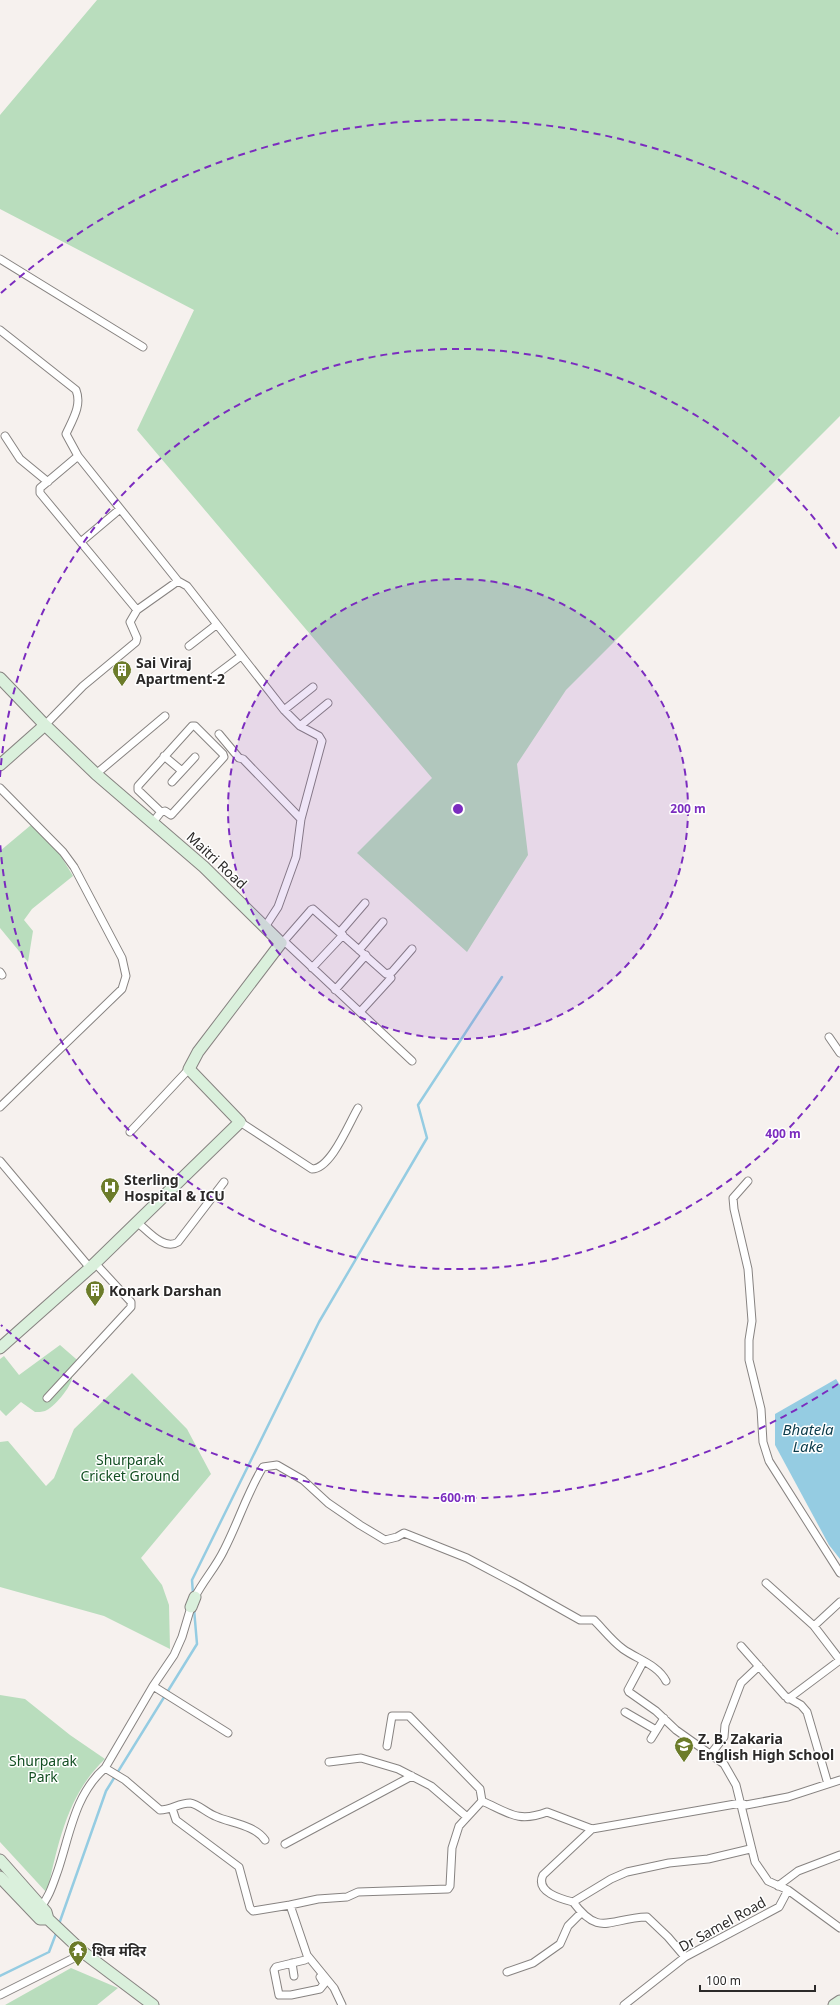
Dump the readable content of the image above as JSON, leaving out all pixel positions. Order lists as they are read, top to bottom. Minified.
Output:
{"streets":{"street":["Maitri Road","Dr Samel Road"]},"water":["Bhatela Lake"],"parks":["Shurparak Cricket Ground","Shurparak Park"],"places":{"building":["Sai Viraj Apartment-2","Konark Darshan"],"hospital":["Sterling Hospital & ICU"],"school or university":["Z. B. Zakaria English High School"],"temple":["शिव मंदिर"]},"scale_bar":"100 m","rings":["200 m","400 m","600 m"]}
